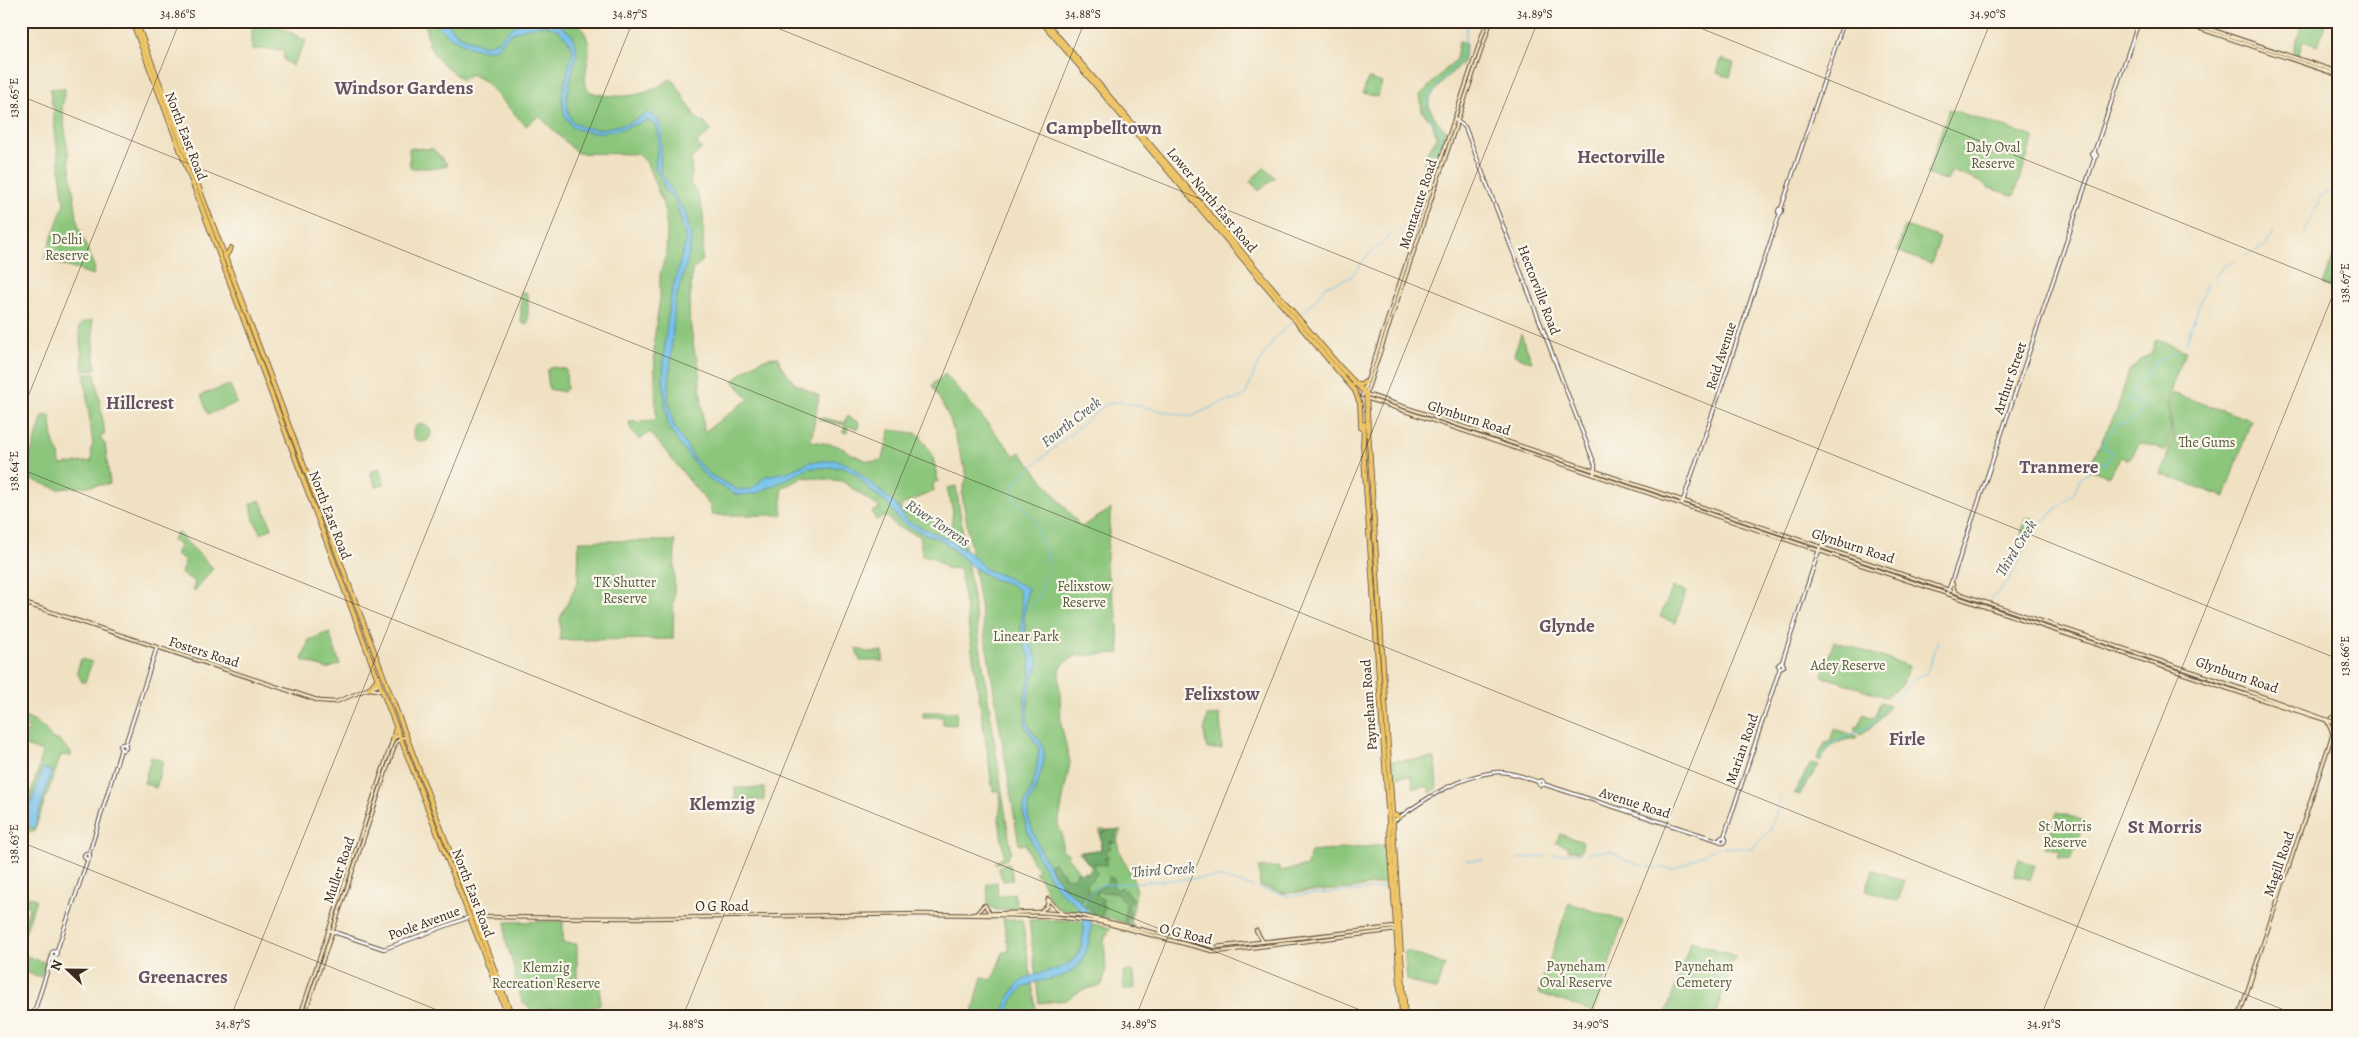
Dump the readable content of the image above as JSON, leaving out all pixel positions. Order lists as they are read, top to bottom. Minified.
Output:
{"streets":{"main road":["North East Road","Lower North East Road","Montacute Road","Glynburn Road","Fosters Road","Payneham Road","Magill Road","Muller Road","O G Road"],"street":["Hectorville Road","Reid Avenue","Arthur Street","Marian Road","Avenue Road","Poole Avenue"]},"crossings":[["North East Road","Fosters Road"],["North East Road","Muller Road"],["North East Road","O G Road"],["North East Road","Poole Avenue"],["Lower North East Road","Montacute Road"],["Lower North East Road","Glynburn Road"],["Lower North East Road","Payneham Road"],["Montacute Road","Hectorville Road"],["Montacute Road","Glynburn Road"],["Montacute Road","Payneham Road"],["Hectorville Road","Glynburn Road"],["Reid Avenue","Glynburn Road"],["Arthur Street","Glynburn Road"],["Glynburn Road","Payneham Road"],["Glynburn Road","Marian Road"],["Glynburn Road","Magill Road"],["Payneham Road","O G Road"],["Marian Road","Avenue Road"],["Muller Road","Poole Avenue"],["O G Road","Poole Avenue"]],"districts":["Windsor Gardens","Campbelltown","Hectorville","Hillcrest","Tranmere","Glynde","Felixstow","Firle","Klemzig","St Morris","Greenacres"],"water":["Fourth Creek","River Torrens","Third Creek"],"parks":["Daly Oval Reserve","Delhi Reserve","The Gums","TK Shutter Reserve","Felixstow Reserve","Linear Park","Adey Reserve","St Morris Reserve","Payneham Oval Reserve","Payneham Cemetery","Klemzig Recreation Reserve"],"north":"left","coordinates":["34.86°S","34.87°S","34.88°S","34.89°S","34.90°S","138.65°E","138.67°E","138.64°E","138.66°E","138.63°E","34.91°S"]}
